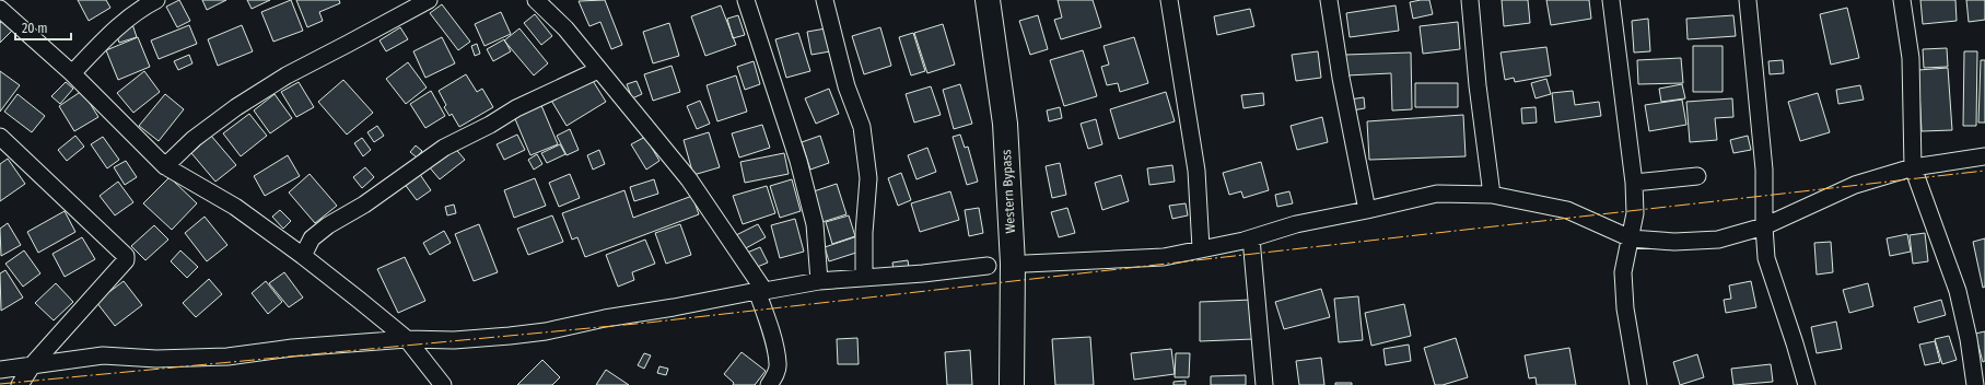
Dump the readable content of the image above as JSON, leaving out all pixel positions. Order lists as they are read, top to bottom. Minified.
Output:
{"streets":{"main road":["Western Bypass"]},"scale_bar":"20 m"}
